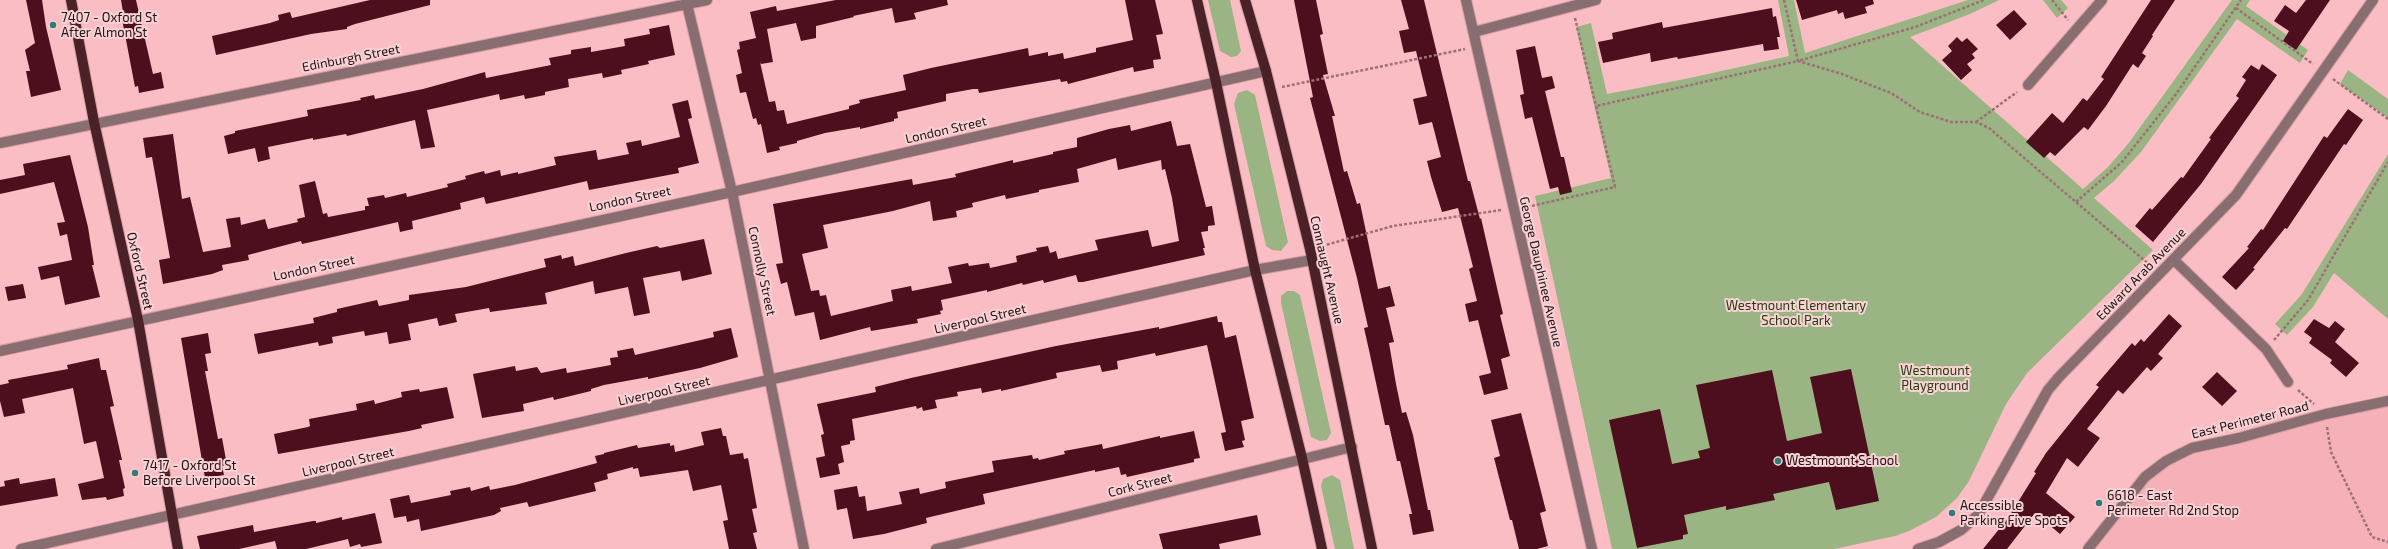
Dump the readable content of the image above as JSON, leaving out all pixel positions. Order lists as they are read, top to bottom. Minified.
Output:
{"streets":{"main road":["Connaught Avenue","Oxford Street"],"street":["Edinburgh Street","London Street","Connolly Street","George Dauphinee Avenue","Edward Arab Avenue","Liverpool Street","East Perimeter Road","Cork Street"]},"crossings":[["Edinburgh Street","Oxford Street"],["Edinburgh Street","Connolly Street"],["London Street","Connaught Avenue"],["London Street","Oxford Street"],["London Street","Connolly Street"],["Connaught Avenue","Liverpool Street"],["Connaught Avenue","Cork Street"],["Oxford Street","Liverpool Street"],["Connolly Street","Liverpool Street"]],"parks":["Westmount Elementary School Park","Westmount Playground"],"places":["7407 - Oxford St After Almon St","Westmount School","7417 - Oxford St Before Liverpool St","6618 - East Perimeter Rd 2nd Stop","Accessible Parking Five Spots"]}
